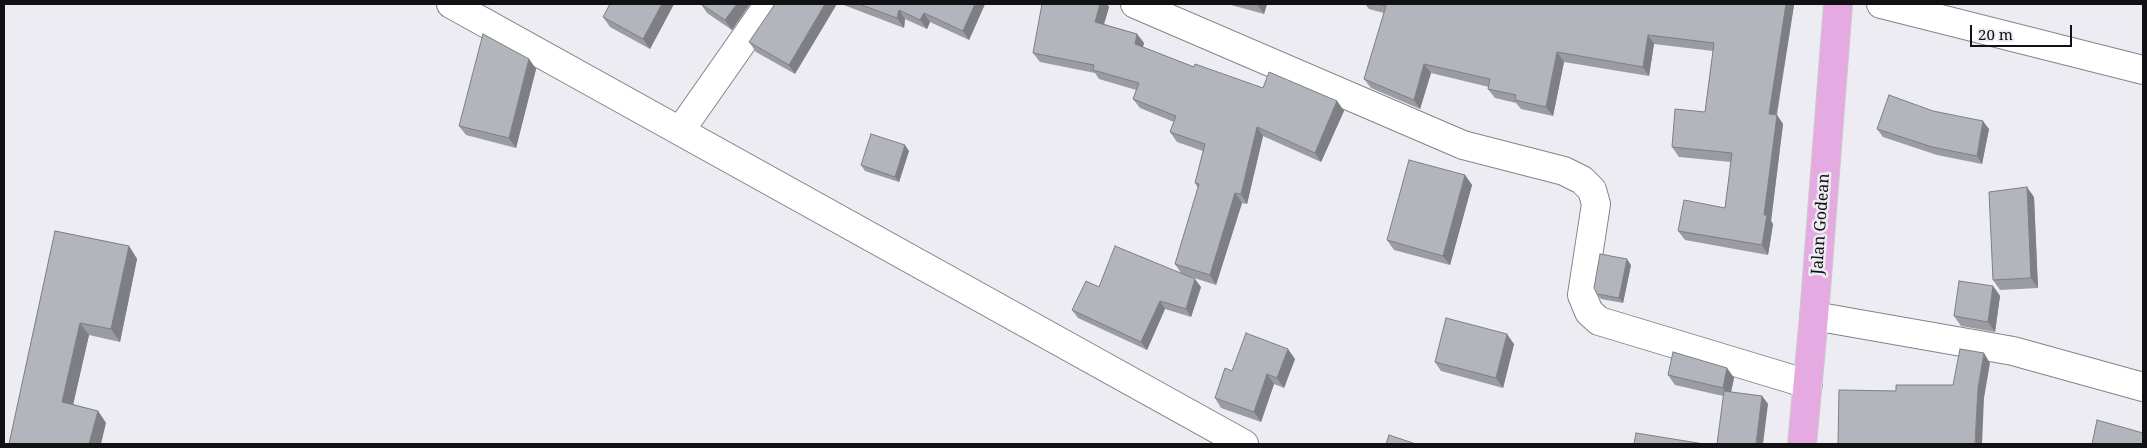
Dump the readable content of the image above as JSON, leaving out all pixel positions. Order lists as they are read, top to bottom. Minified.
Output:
{"streets":{"main road":["Jalan Godean"]},"scale_bar":"20 m"}
